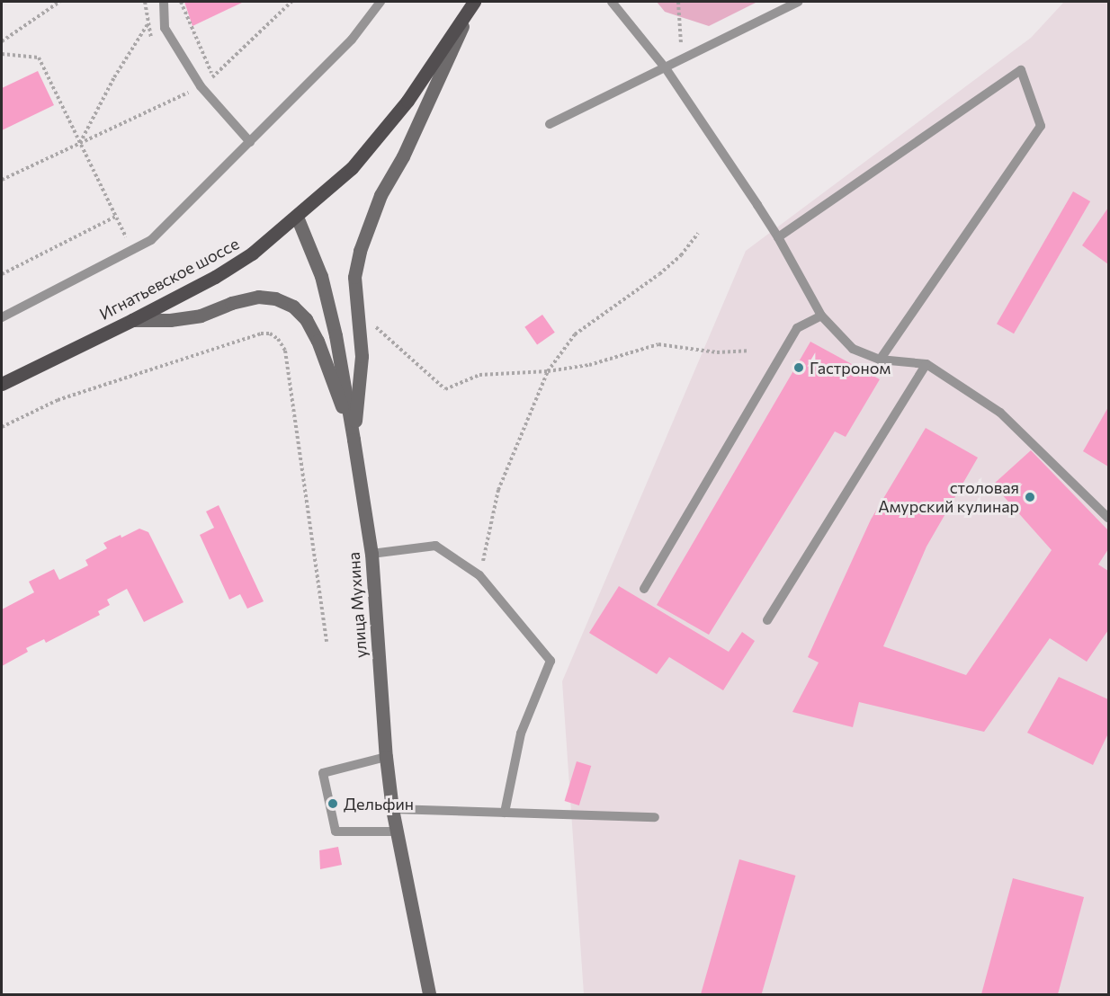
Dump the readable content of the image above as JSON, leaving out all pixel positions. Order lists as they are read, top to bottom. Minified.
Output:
{"streets":{"main road":["Игнатьевское шоссе","улица Мухина"]},"crossings":[["Игнатьевское шоссе","улица Мухина"]],"places":["Гастроном","столовая Амурский кулинар","Дельфин"]}
